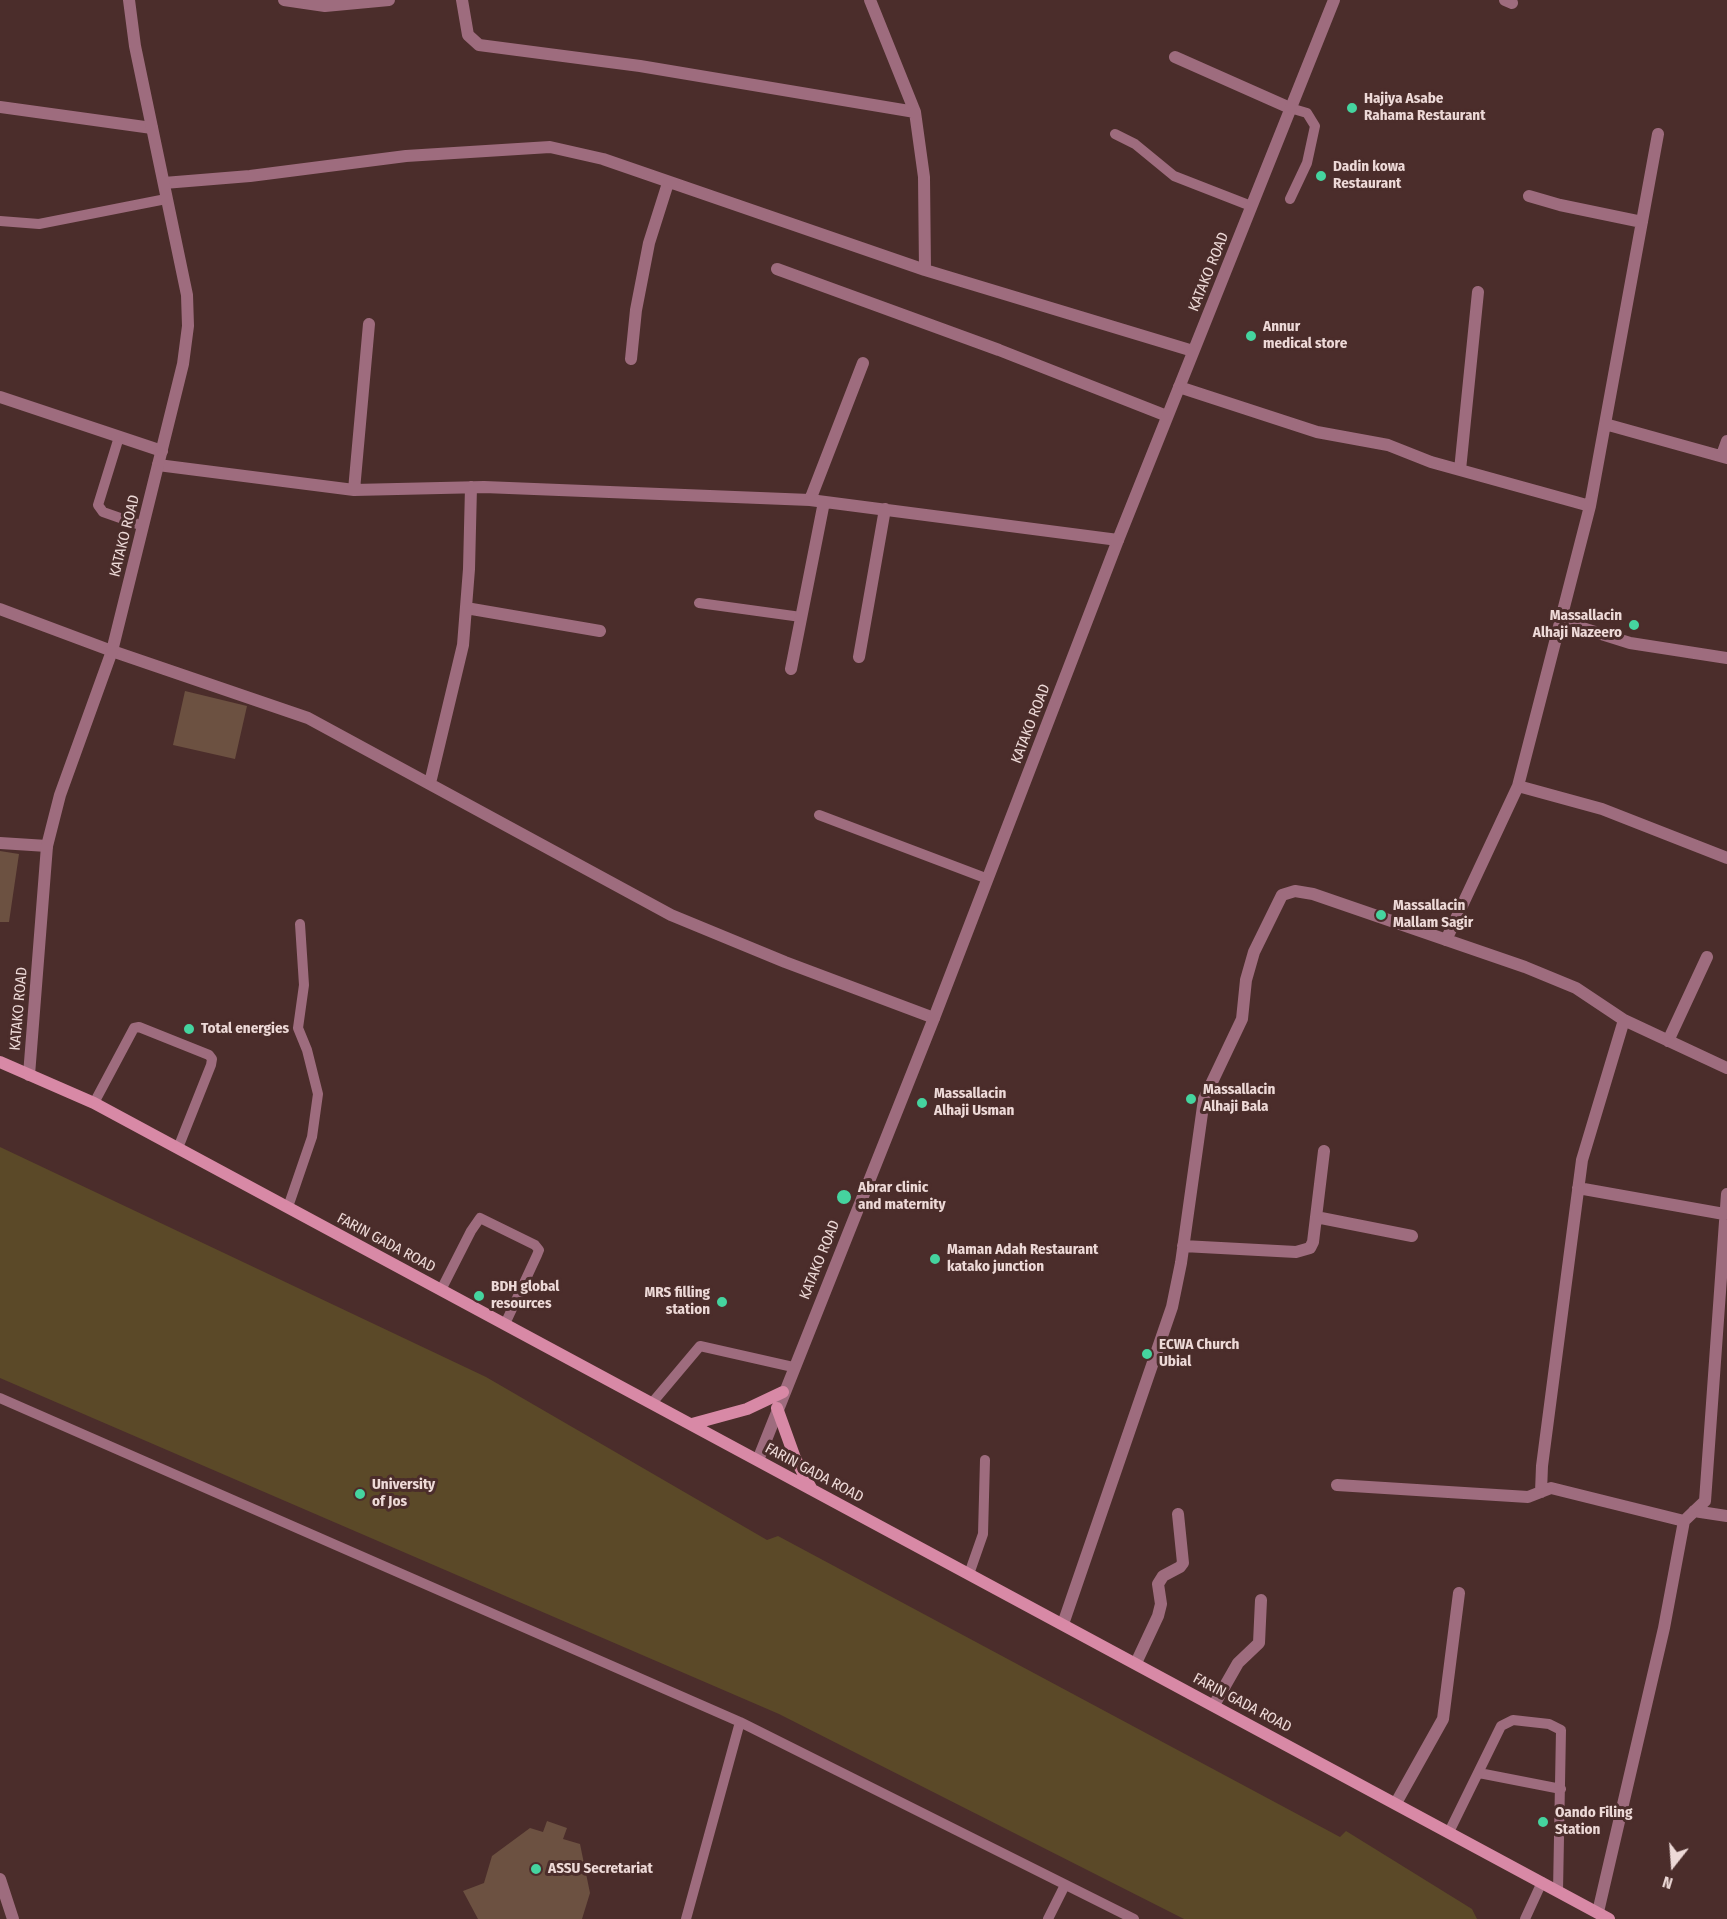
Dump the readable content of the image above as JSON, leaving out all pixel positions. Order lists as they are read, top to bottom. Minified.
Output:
{"streets":{"main road":["FARIN GADA ROAD"],"street":["KATAKO ROAD"]},"crossings":[["KATAKO ROAD","FARIN GADA ROAD"]],"places":["Hajiya Asabe Rahama Restaurant","Dadin kowa Restaurant","Annur medical store","Massallacin Alhaji Nazeero","Massallacin Mallam Sagir","Total energies","Massallacin Alhaji Bala","Massallacin Alhaji Usman","Abrar clinic and maternity","Maman Adah Restaurant katako junction","BDH global resources","MRS filling station","ECWA Church Ubial","University of Jos","Oando Filing Station","ASSU Secretariat"],"north":"bottom"}
